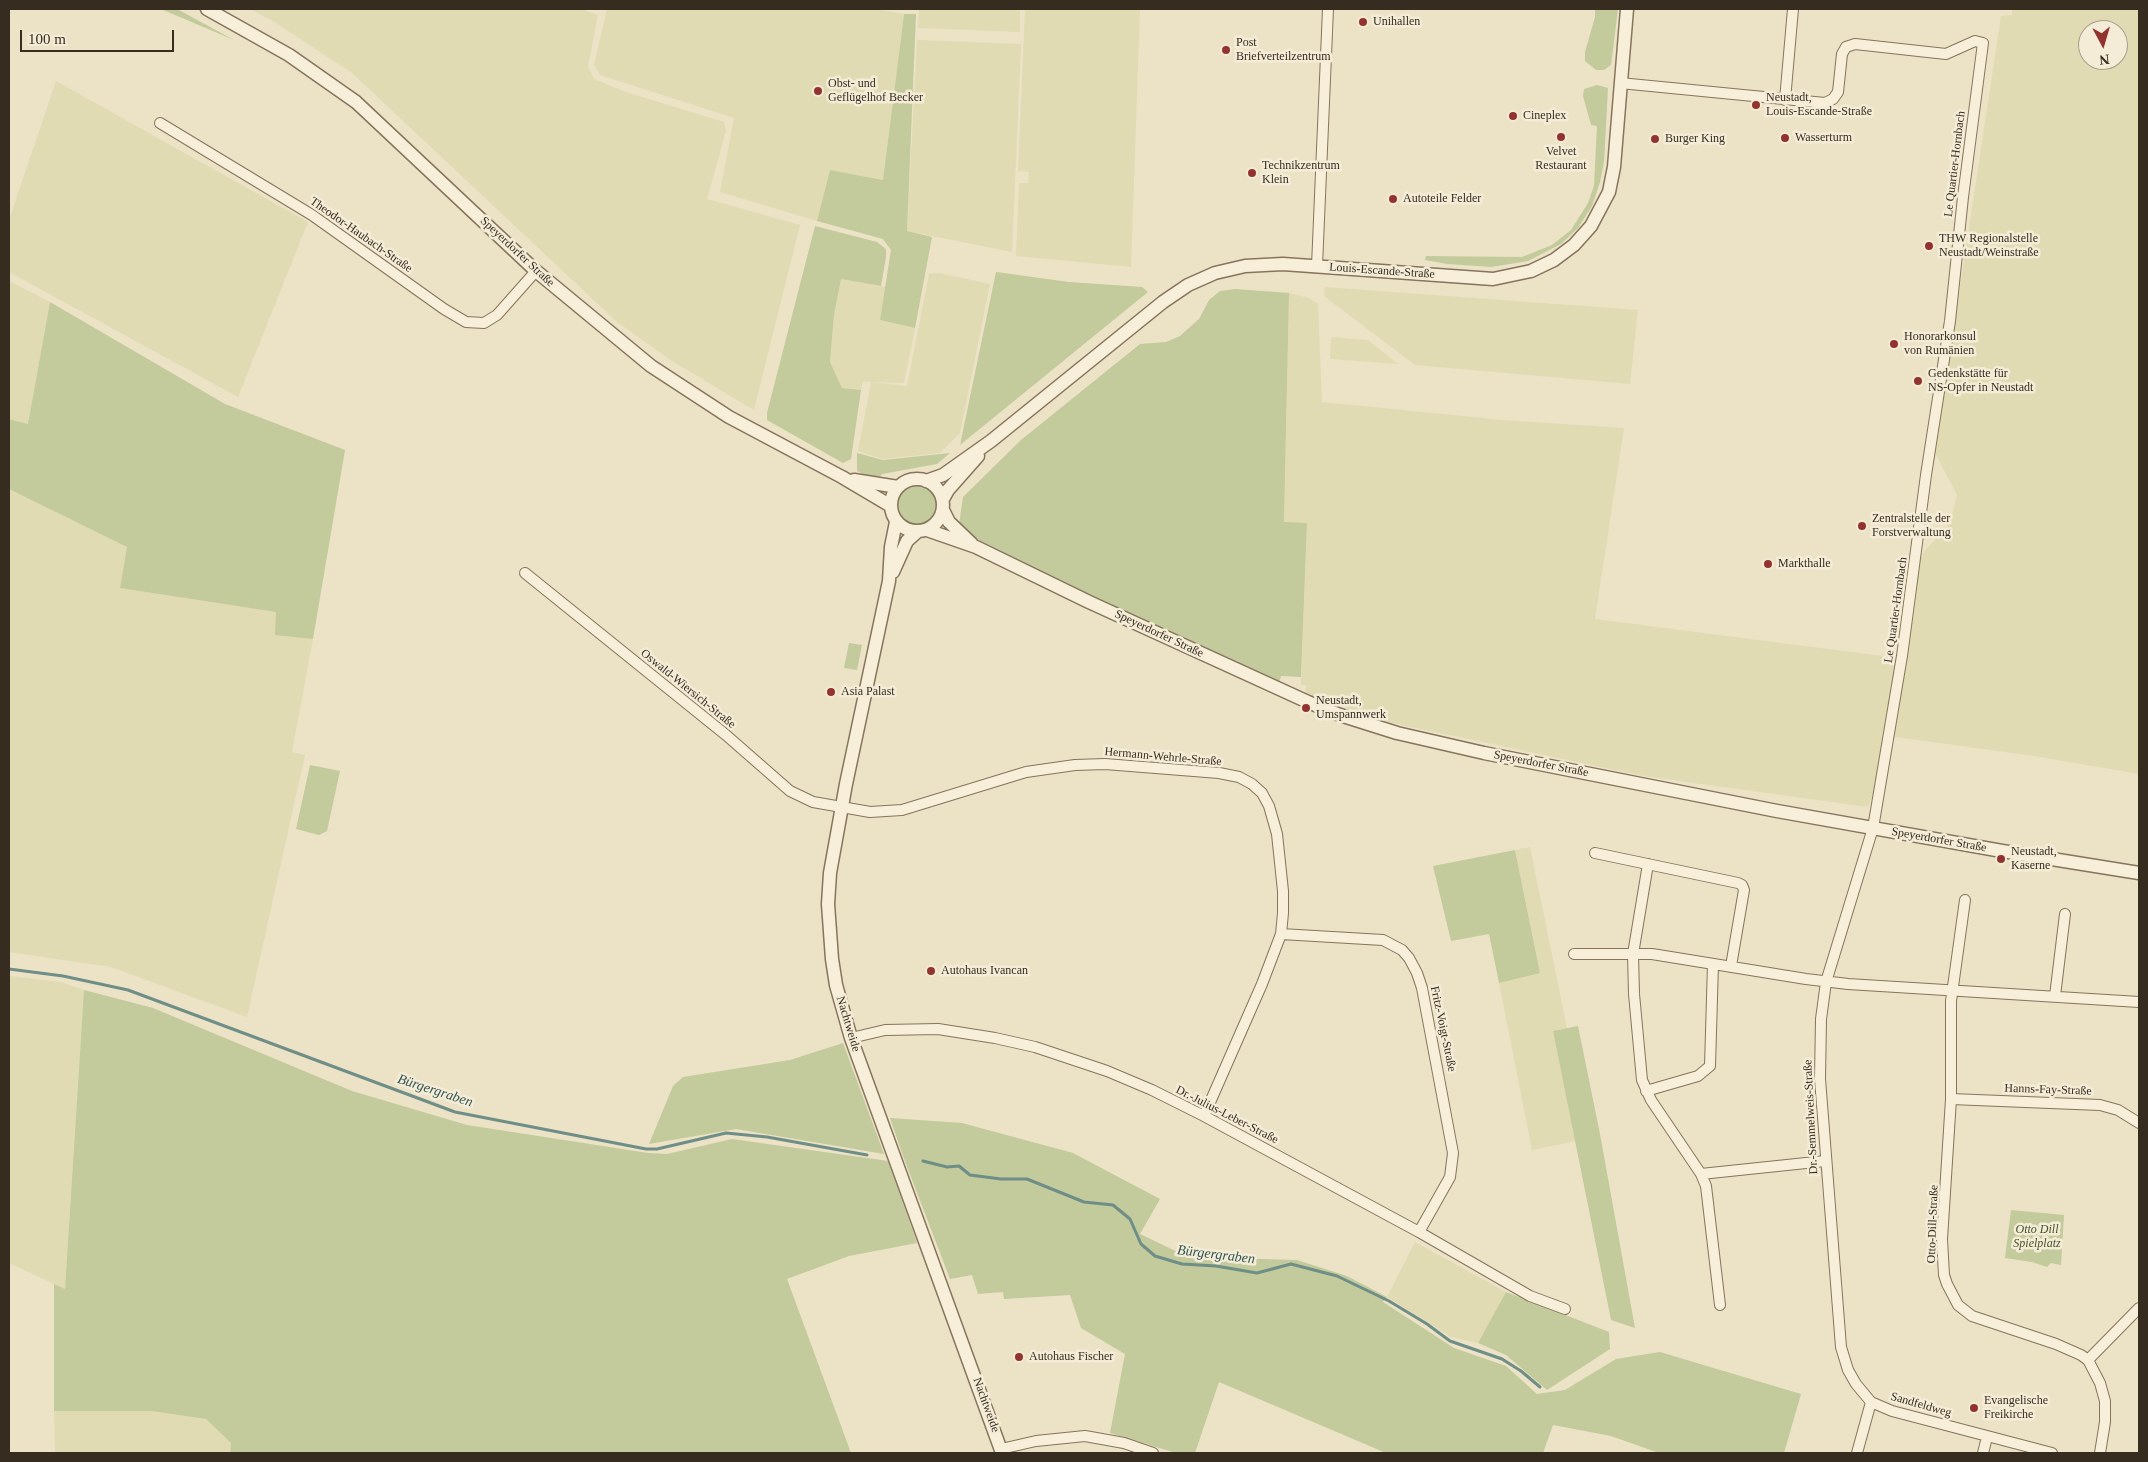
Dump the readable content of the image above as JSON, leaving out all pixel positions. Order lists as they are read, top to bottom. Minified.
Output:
{"streets":{"street":["Le Quartier-Hornbach","Theodor-Haubach-Straße","Speyerdorfer Straße","Louis-Escande-Straße","Oswald-Wiersich-Straße","Hermann-Wehrle-Straße","Nachtweide","Fritz-Voigt-Straße","Hanns-Fay-Straße","Dr.-Julius-Leber-Straße","Dr.-Semmelweis-Straße","Otto-Dill-Straße","Sandfeldweg"]},"crossings":[["Le Quartier-Hornbach","Speyerdorfer Straße"],["Le Quartier-Hornbach","Louis-Escande-Straße"],["Le Quartier-Hornbach","Dr.-Semmelweis-Straße"],["Theodor-Haubach-Straße","Speyerdorfer Straße"],["Speyerdorfer Straße","Louis-Escande-Straße"],["Speyerdorfer Straße","Nachtweide"],["Speyerdorfer Straße","Dr.-Semmelweis-Straße"],["Louis-Escande-Straße","Nachtweide"],["Oswald-Wiersich-Straße","Hermann-Wehrle-Straße"],["Oswald-Wiersich-Straße","Nachtweide"],["Hermann-Wehrle-Straße","Nachtweide"],["Hermann-Wehrle-Straße","Fritz-Voigt-Straße"],["Hermann-Wehrle-Straße","Dr.-Julius-Leber-Straße"],["Nachtweide","Dr.-Julius-Leber-Straße"],["Fritz-Voigt-Straße","Dr.-Julius-Leber-Straße"],["Hanns-Fay-Straße","Otto-Dill-Straße"],["Dr.-Semmelweis-Straße","Sandfeldweg"]],"water":["Bürgergraben"],"parks":["Otto Dill Spielplatz"],"places":["Unihallen","Post Briefverteilzentrum","Obst- und Geflügelhof Becker","Neustadt, Louis-Escande-Straße","Cineplex","Velvet Restaurant","Wasserturm","Burger King","Technikzentrum Klein","Autoteile Felder","THW Regionalstelle Neustadt/Weinstraße","Honorarkonsul von Rumänien","Gedenkstätte für NS-Opfer in Neustadt","Zentralstelle der Forstverwaltung","Markthalle","Asia Palast","Neustadt, Umspannwerk","Neustadt, Kaserne","Autohaus Ivancan","Autohaus Fischer","Evangelische Freikirche"],"scale_bar":"100 m","north":"bottom"}
